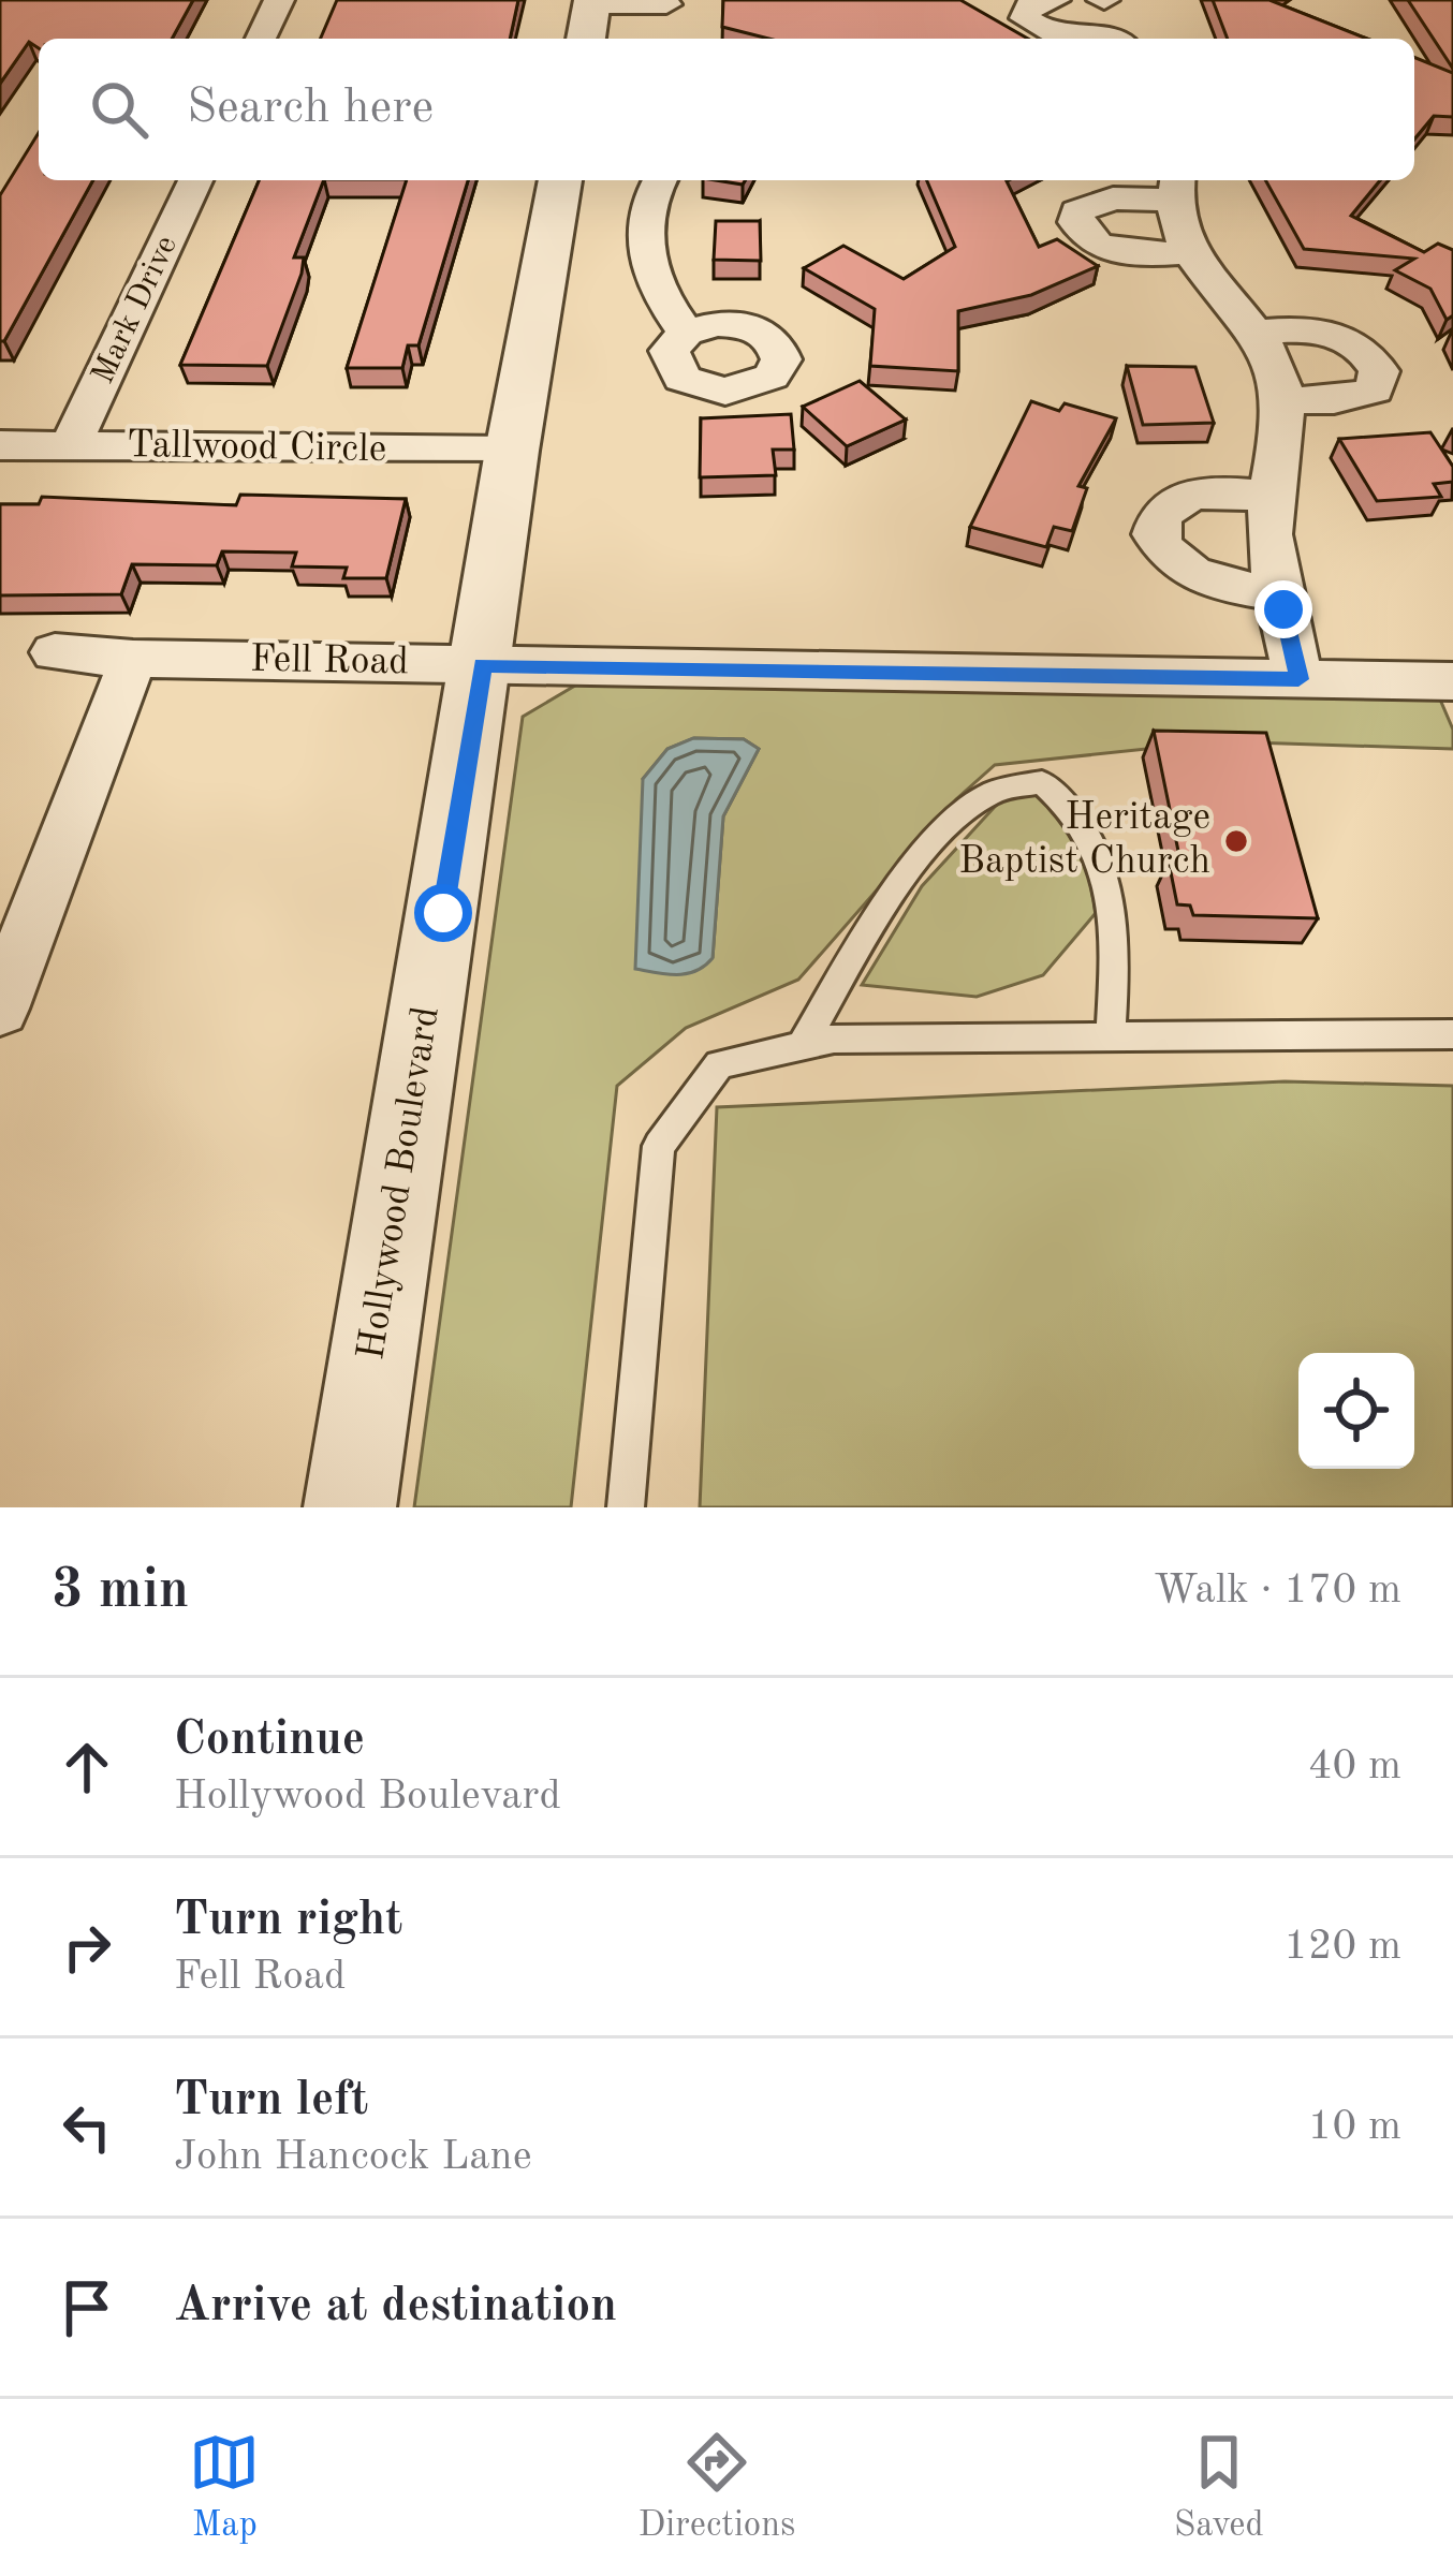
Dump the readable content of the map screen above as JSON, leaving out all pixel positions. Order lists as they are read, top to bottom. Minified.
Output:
{"streets":{"street":["Mark Drive","Tallwood Circle","Fell Road","Hollywood Boulevard"]},"crossings":[["Mark Drive","Tallwood Circle"],["Tallwood Circle","Hollywood Boulevard"],["Fell Road","Hollywood Boulevard"]],"places":["Heritage Baptist Church"],"page":{"search":"Search here","heading":["3 min","Walk · 170 m"],"list":[["Continue","Hollywood Boulevard","40 m"],["Turn right","Fell Road","120 m"],["Turn left","John Hancock Lane","10 m"],"Arrive at destination"],"nav":["Map","Directions","Saved"]}}
